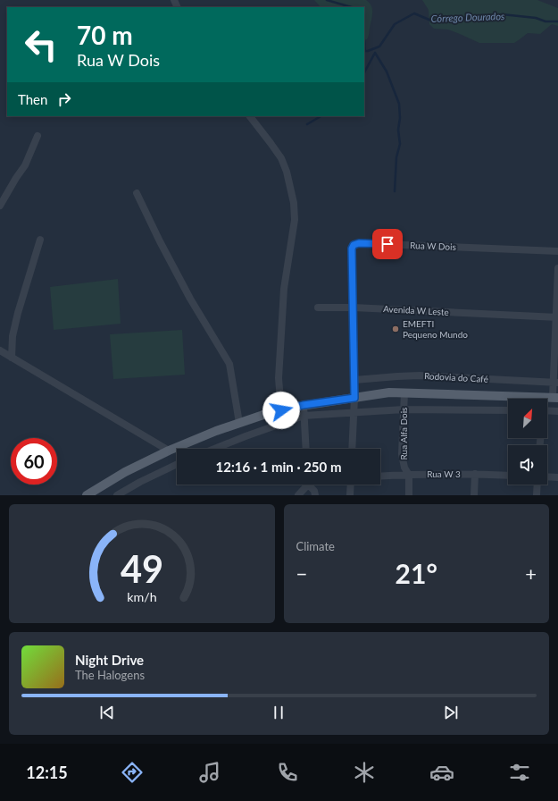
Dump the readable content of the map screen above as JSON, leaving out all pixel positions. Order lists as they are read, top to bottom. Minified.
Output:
{"streets":{"street":["Rua W Dois","Avenida W Leste","Rodovia do Café","Rua Alfa Dois","Rua W 3"]},"crossings":[["Rua W Dois","Avenida W Leste"],["Rua W Dois","Rodovia do Café"],["Rua Alfa Dois","Rua W 3"]],"water":["Córrego Dourados"],"places":["EMEFTI Pequeno Mundo"],"north":"top right","page":{"turn":["70 m","Rua W Dois"],"then":"Then","limit":"60","trip":"12:16 · 1 min · 250 m","tile":"Climate","heat":["−","21°","+"],"song":["Night Drive","The Halogens"],"tabs":"12:15","gauge":["49","km/h"]}}
